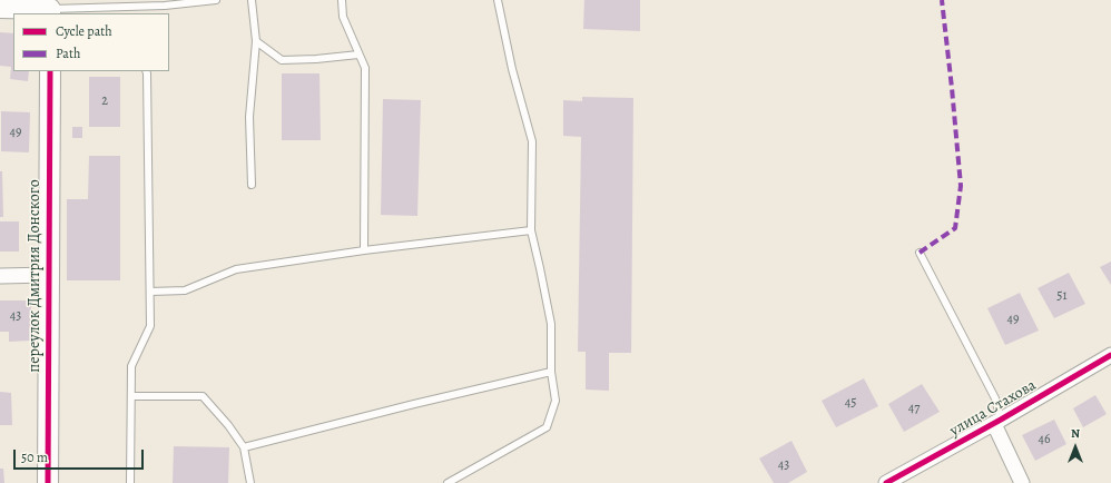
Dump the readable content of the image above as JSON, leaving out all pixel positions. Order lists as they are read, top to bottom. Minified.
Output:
{"streets":{"street":["переулок Дмитрия Донского","улица Стахова"]},"house_numbers":["2","49","51","43","49","45","47","46","43"],"legend":["Cycle path","Path"],"scale_bar":"50 m","north":"top"}
